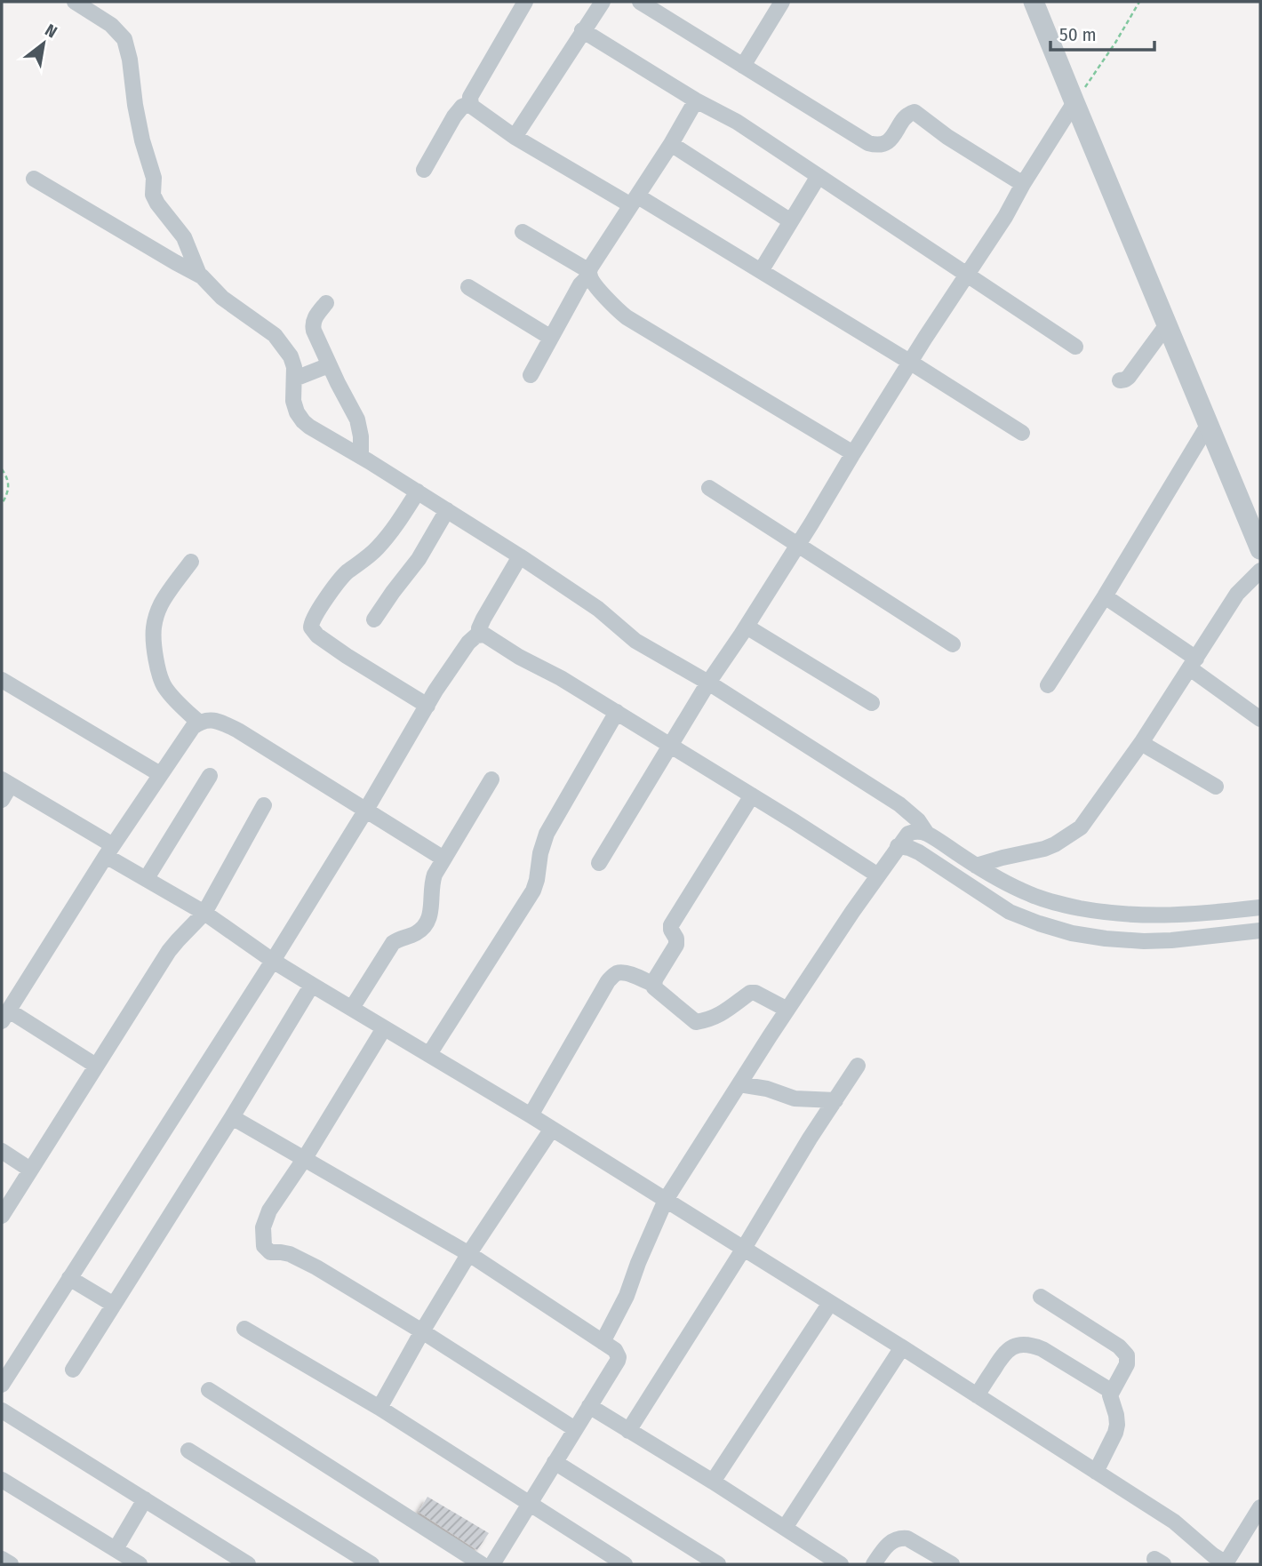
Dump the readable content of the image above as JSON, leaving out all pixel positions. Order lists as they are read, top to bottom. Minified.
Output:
{"scale_bar":"50 m","north":"top right"}
